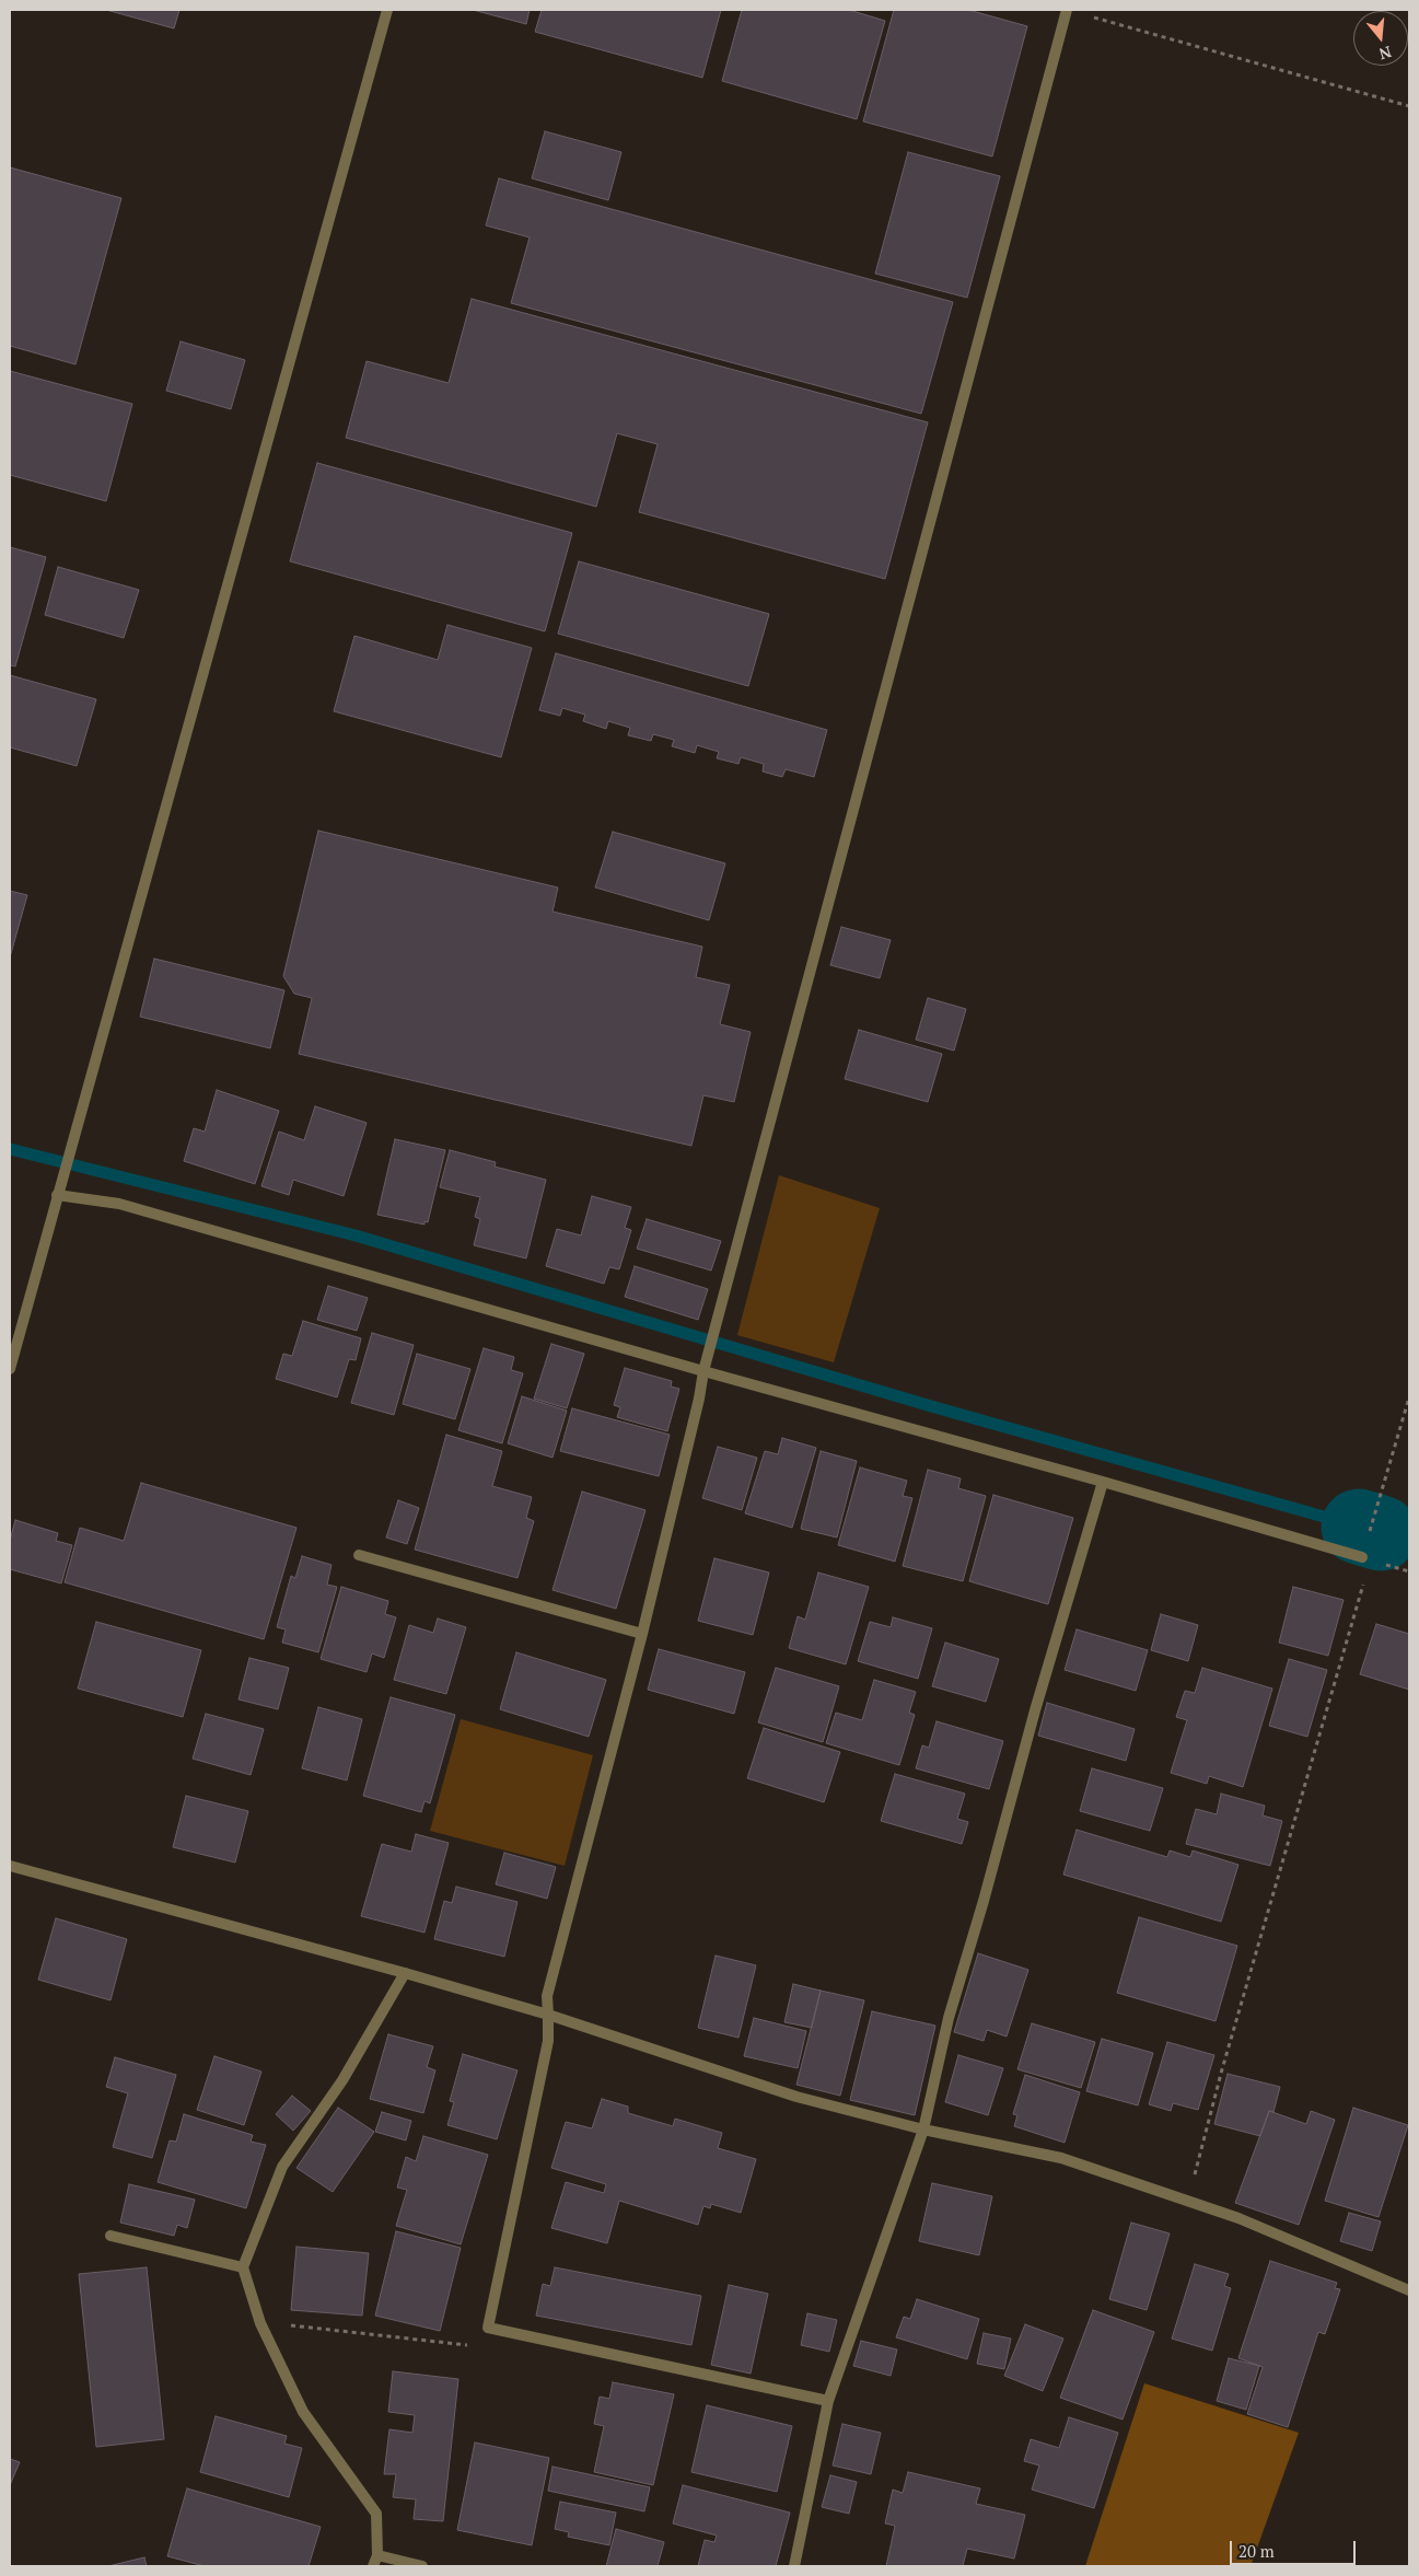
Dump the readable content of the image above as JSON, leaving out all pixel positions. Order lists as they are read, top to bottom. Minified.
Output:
{"scale_bar":"20 m","north":"bottom"}
